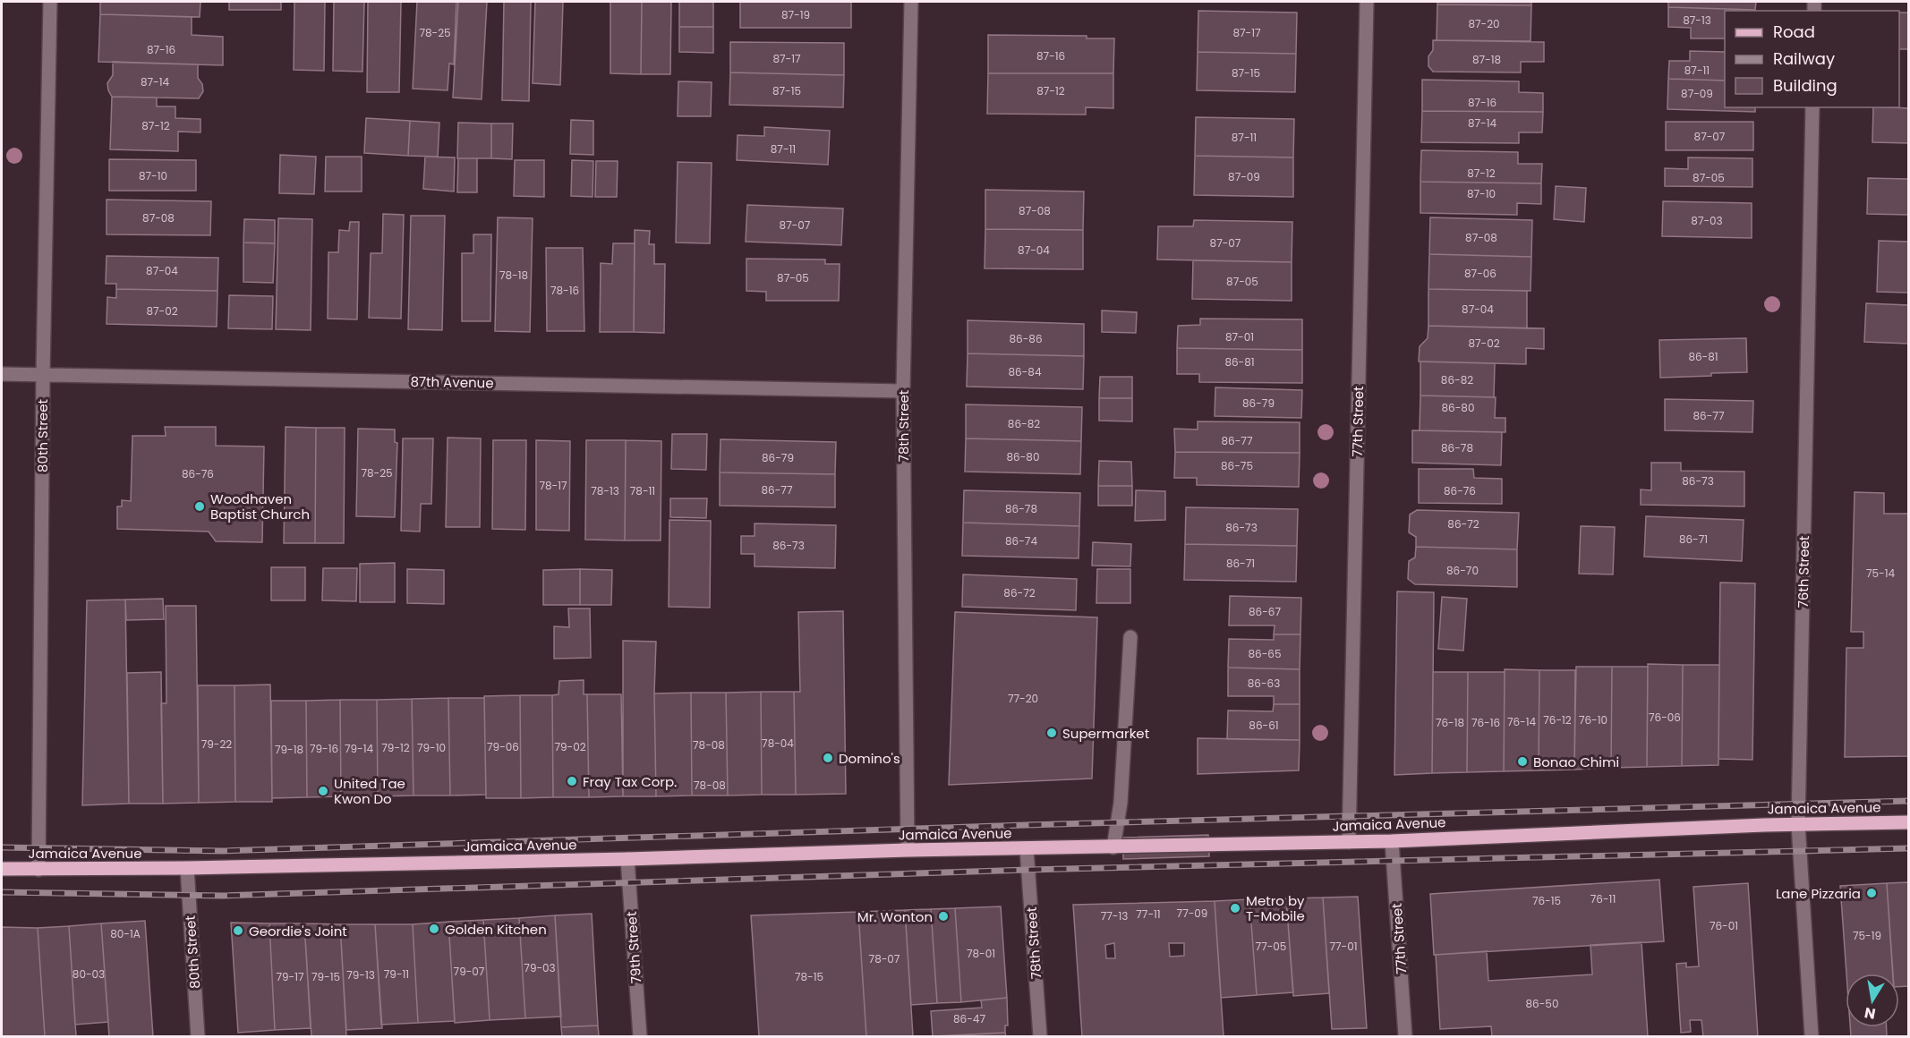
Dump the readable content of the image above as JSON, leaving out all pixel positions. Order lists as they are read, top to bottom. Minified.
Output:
{"streets":{"main road":["Jamaica Avenue"],"street":["87th Avenue","77th Street","78th Street","80th Street","76th Street","79th Street"]},"crossings":[["87th Avenue","78th Street"],["87th Avenue","80th Street"],["77th Street","Jamaica Avenue"],["78th Street","Jamaica Avenue"],["80th Street","Jamaica Avenue"],["76th Street","Jamaica Avenue"],["Jamaica Avenue","79th Street"]],"places":["Woodhaven Baptist Church","Supermarket","Domino's","Bonao Chimi","Fray Tax Corp.","United Tae Kwon Do","Lane Pizzaria","Metro by T-Mobile","Mr. Wonton","Golden Kitchen","Geordie's Joint"],"house_numbers":["87-19","87-13","87-20","78-25","87-17","87-16","87-16","87-17","87-18","87-11","87-15","87-14","87-15","87-12","87-09","87-16","87-14","87-12","87-07","87-11","87-11","87-12","87-10","87-09","87-05","87-10","87-08","87-08","87-03","87-07","87-08","87-07","87-04","87-04","87-06","78-18","87-05","87-05","78-16","87-04","87-02","87-01","86-86","87-02","86-81","86-81","86-84","86-82","86-79","86-80","86-77","86-82","86-77","86-78","86-80","86-79","86-75","78-25","86-76","86-73","78-17","86-77","78-13","78-11","86-76","86-78","86-72","86-73","86-71","86-74","86-73","86-71","86-70","75-14","86-72","86-67","86-65","86-63","77-20","76-06","76-12","76-10","76-14","76-18","76-16","86-61","78-04","79-22","78-08","79-06","79-02","79-12","79-10","79-16","79-14","79-18","78-08","76-11","76-15","77-09","77-11","77-13","76-01","80-1A","75-19","77-05","77-01","78-01","78-07","79-03","79-07","80-03","79-11","79-13","79-17","79-15","78-15","86-50","86-47"],"legend":["Road","Railway","Building"],"north":"bottom"}
